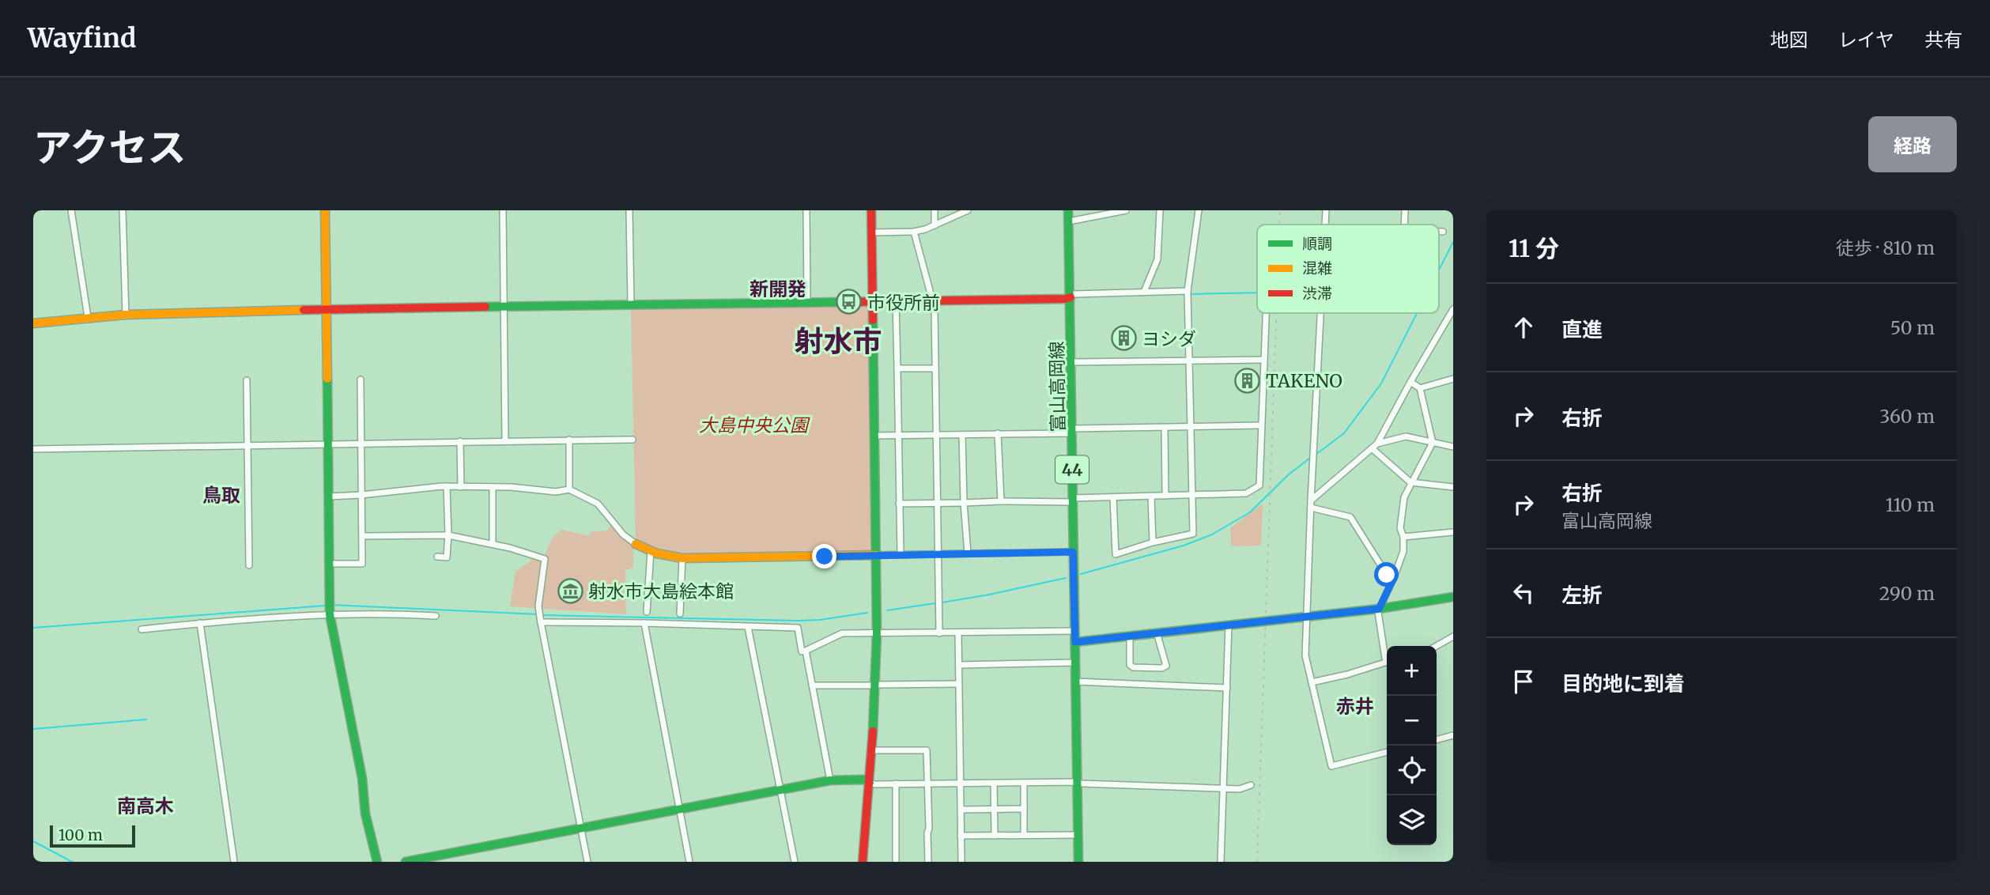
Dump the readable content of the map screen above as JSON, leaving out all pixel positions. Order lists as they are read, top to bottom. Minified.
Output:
{"streets":{"street":["富山高岡線","44"]},"districts":["新開発","射水市","鳥取","赤井","南高木"],"parks":["大島中央公園"],"places":{"bus stop":["市役所前"],"building":["ヨシダ","TAKENO"],"museum":["射水市大島絵本館"]},"legend":["順調","混雑","渋滞"],"scale_bar":"100 m","page":{"header":"Wayfind","nav":["地図","レイヤ","共有"],"title":"アクセス","buttons":"経路","heading":["11 分","徒歩 · 810 m"],"list":[["直進","50 m"],["右折","360 m"],["右折","富山高岡線","110 m"],["左折","290 m"],"目的地に到着"],"map_buttons":["+","−"],"scale":"100 m"}}
